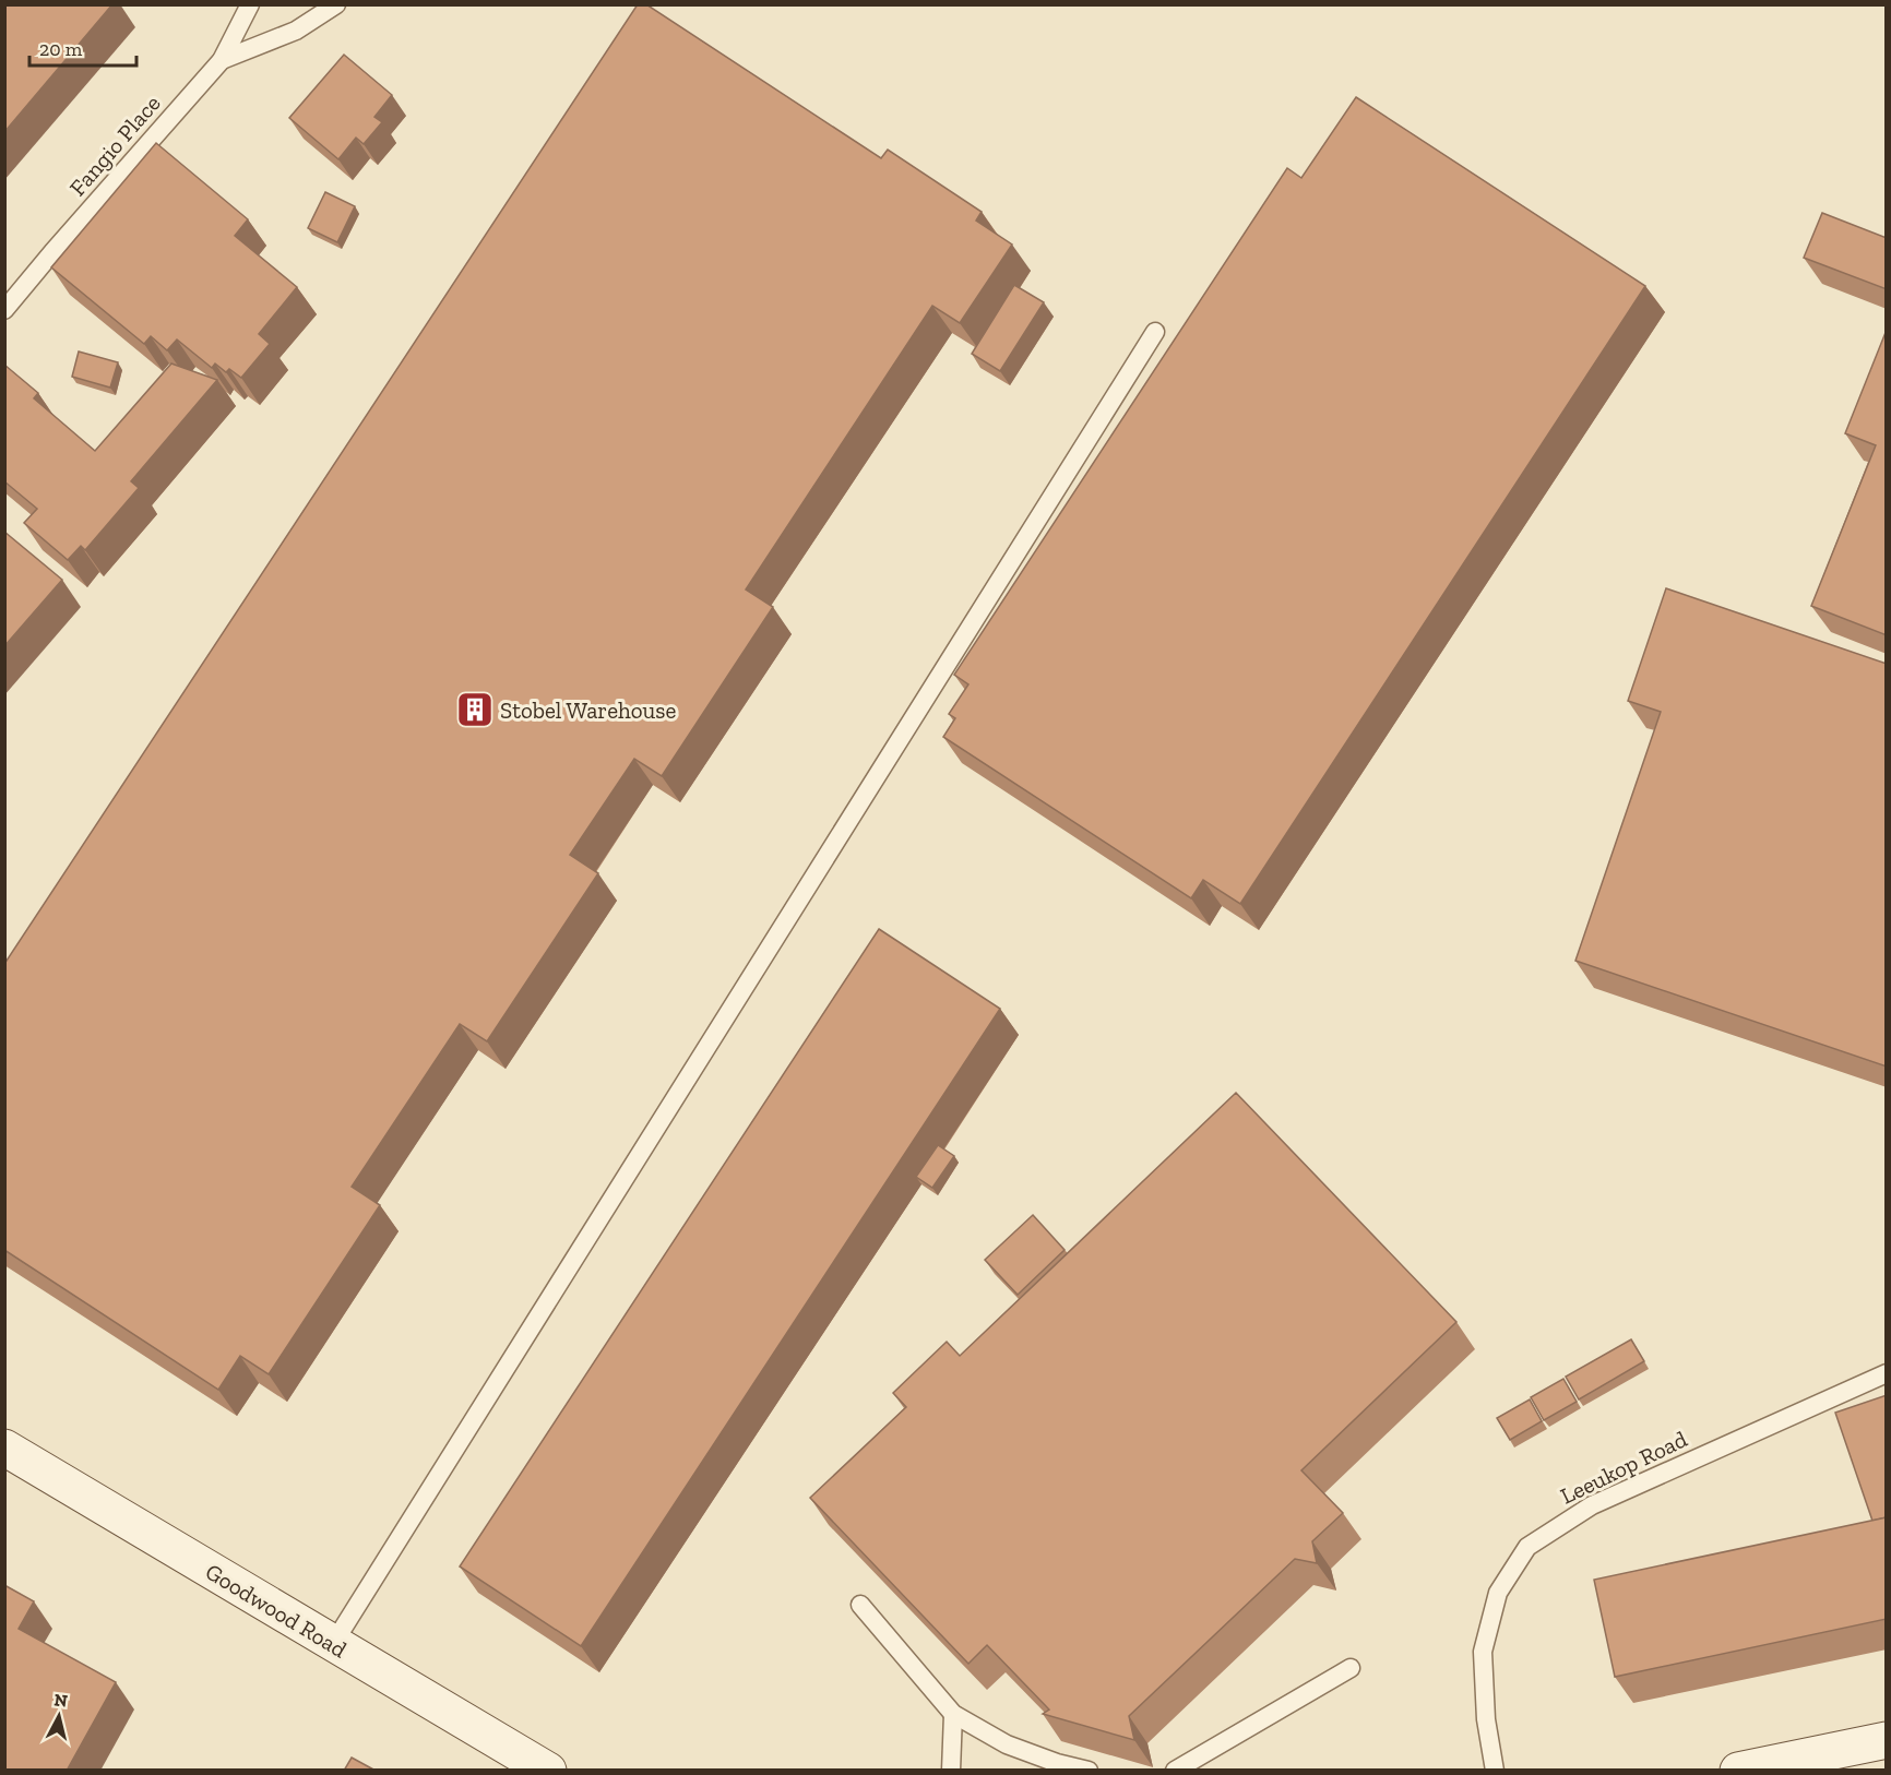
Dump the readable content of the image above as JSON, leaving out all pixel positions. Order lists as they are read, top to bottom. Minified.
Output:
{"streets":{"street":["Goodwood Road"],"lane":["Fangio Place","Leeukop Road"]},"places":{"building":["Stobel Warehouse"]},"scale_bar":"20 m","north":"top"}
